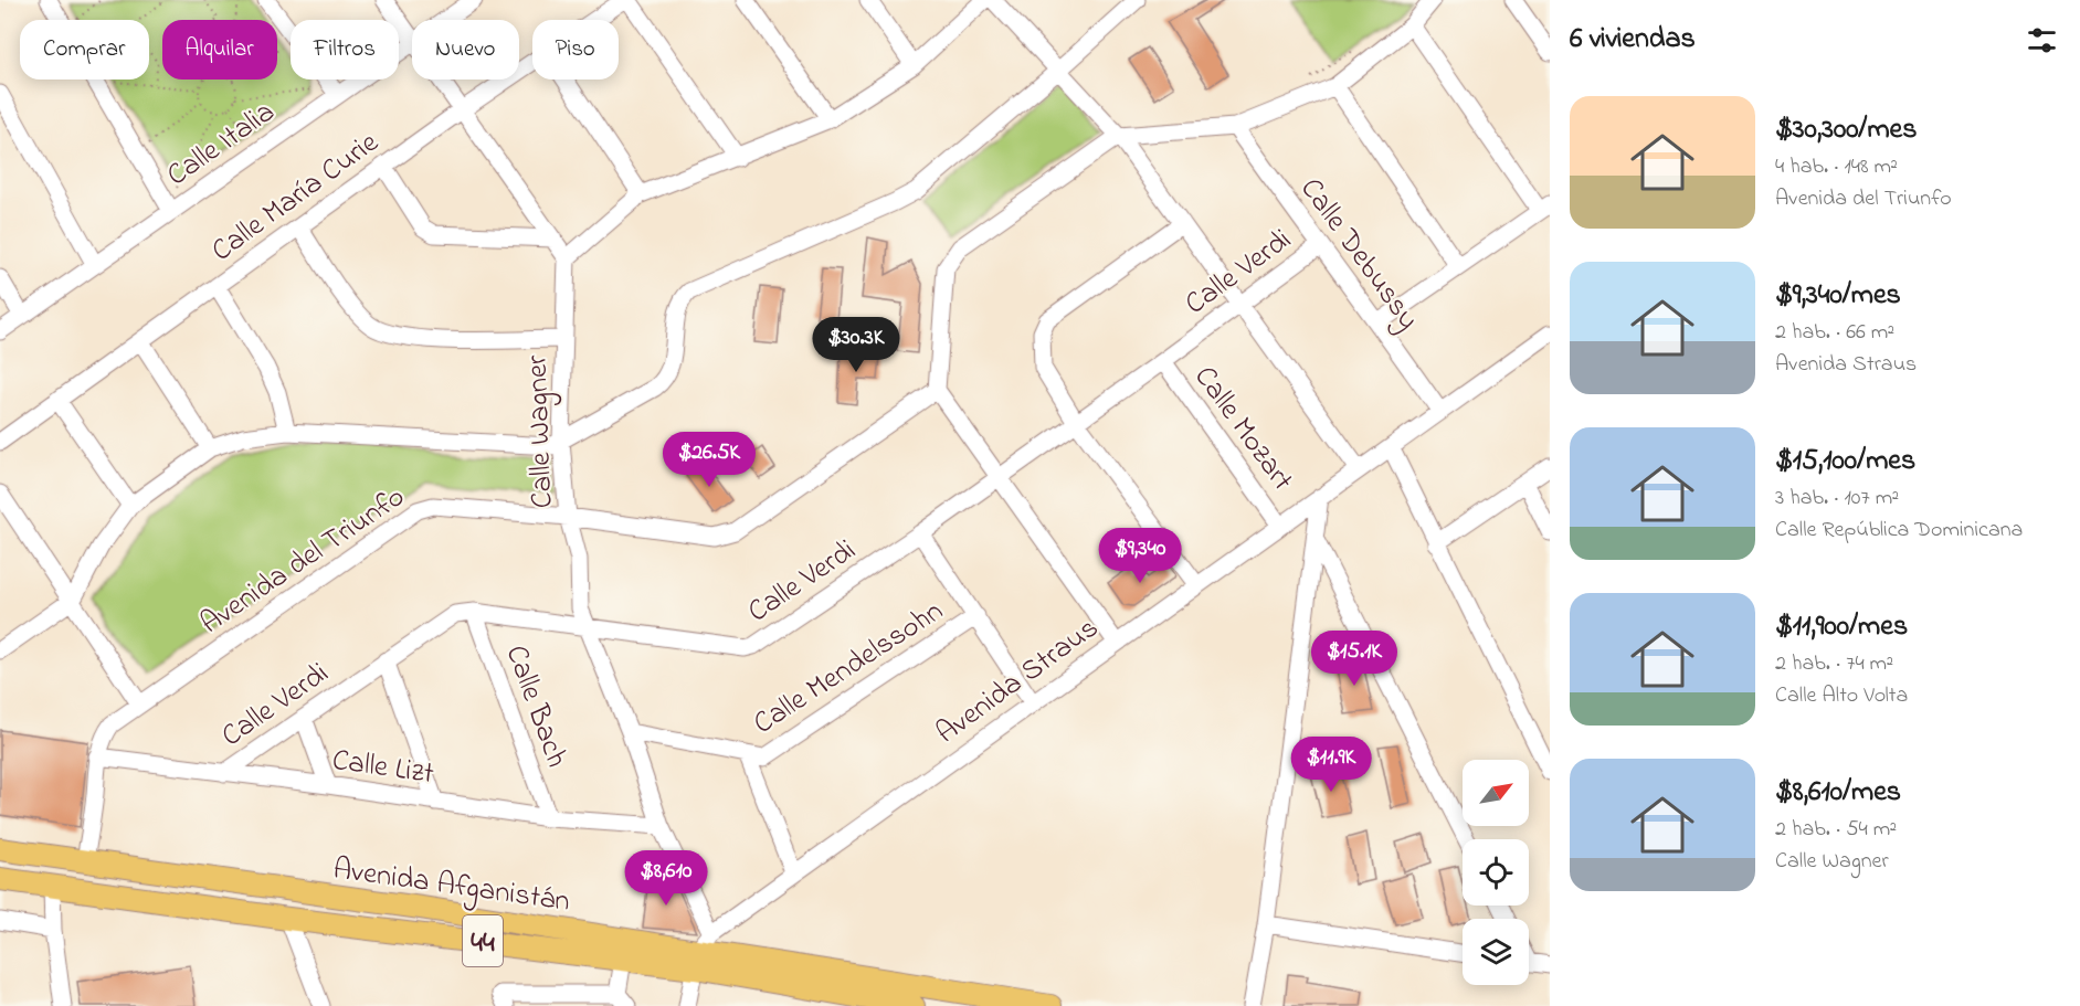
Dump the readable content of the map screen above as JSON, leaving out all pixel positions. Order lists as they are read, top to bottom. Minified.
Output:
{"streets":{"main road":["Avenida Afganistán","44"],"street":["Calle Italia","Calle María Curie","Calle Debussy","Calle Verdi","Calle Mozart","Calle Wagner","Avenida del Triunfo","Calle Mendelssohn","Avenida Straus","Calle Bach","Calle Lizt"]},"crossings":[["Calle Debussy","Calle Verdi"],["Calle Debussy","Avenida Straus"],["Calle Verdi","Calle Mozart"],["Calle Verdi","Calle Wagner"],["Calle Verdi","Calle Bach"],["Calle Verdi","Calle Lizt"],["Calle Mozart","Avenida Straus"],["Calle Wagner","Avenida del Triunfo"],["Calle Wagner","Calle Mendelssohn"],["Calle Wagner","Avenida Straus"],["Calle Wagner","Calle Lizt"],["Calle Wagner","Avenida Afganistán"],["Avenida del Triunfo","Calle Lizt"],["Avenida del Triunfo","Avenida Afganistán"],["Avenida Straus","Avenida Afganistán"],["Calle Bach","Calle Lizt"]],"north":"top right","page":{"heading":"6 viviendas","chip":["Comprar","Alquilar","Filtros","Nuevo","Piso"],"list":[{"name":"$30,300/mes","note":"4 hab. · 148 m² · Avenida del Triunfo"},{"name":"$9,340/mes","note":"2 hab. · 66 m² · Avenida Straus"},{"name":"$15,100/mes","note":"3 hab. · 107 m² · Calle República Dominicana"},{"name":"$11,900/mes","note":"2 hab. · 74 m² · Calle Alto Volta"},{"name":"$8,610/mes","note":"2 hab. · 54 m² · Calle Wagner"}],"price":["$30.3K","$26.5K","$9,340","$15.1K","$11.9K","$8,610"]}}
